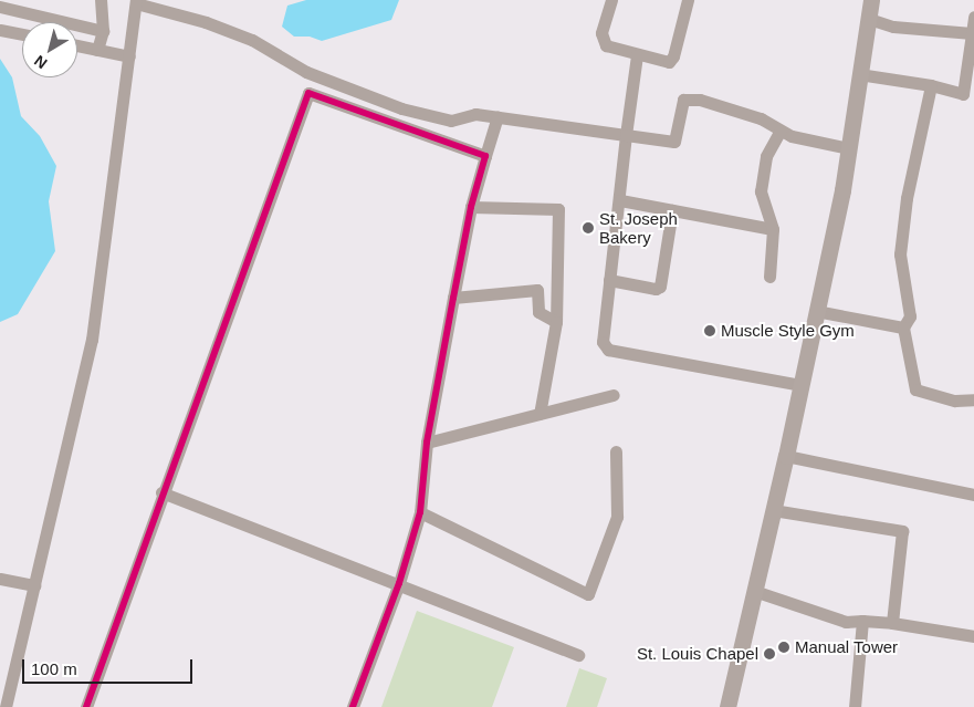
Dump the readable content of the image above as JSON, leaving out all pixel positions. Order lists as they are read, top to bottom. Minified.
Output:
{"places":["St. Joseph Bakery","Muscle Style Gym","Manual Tower","St. Louis Chapel"],"scale_bar":"100 m","north":"bottom left"}
